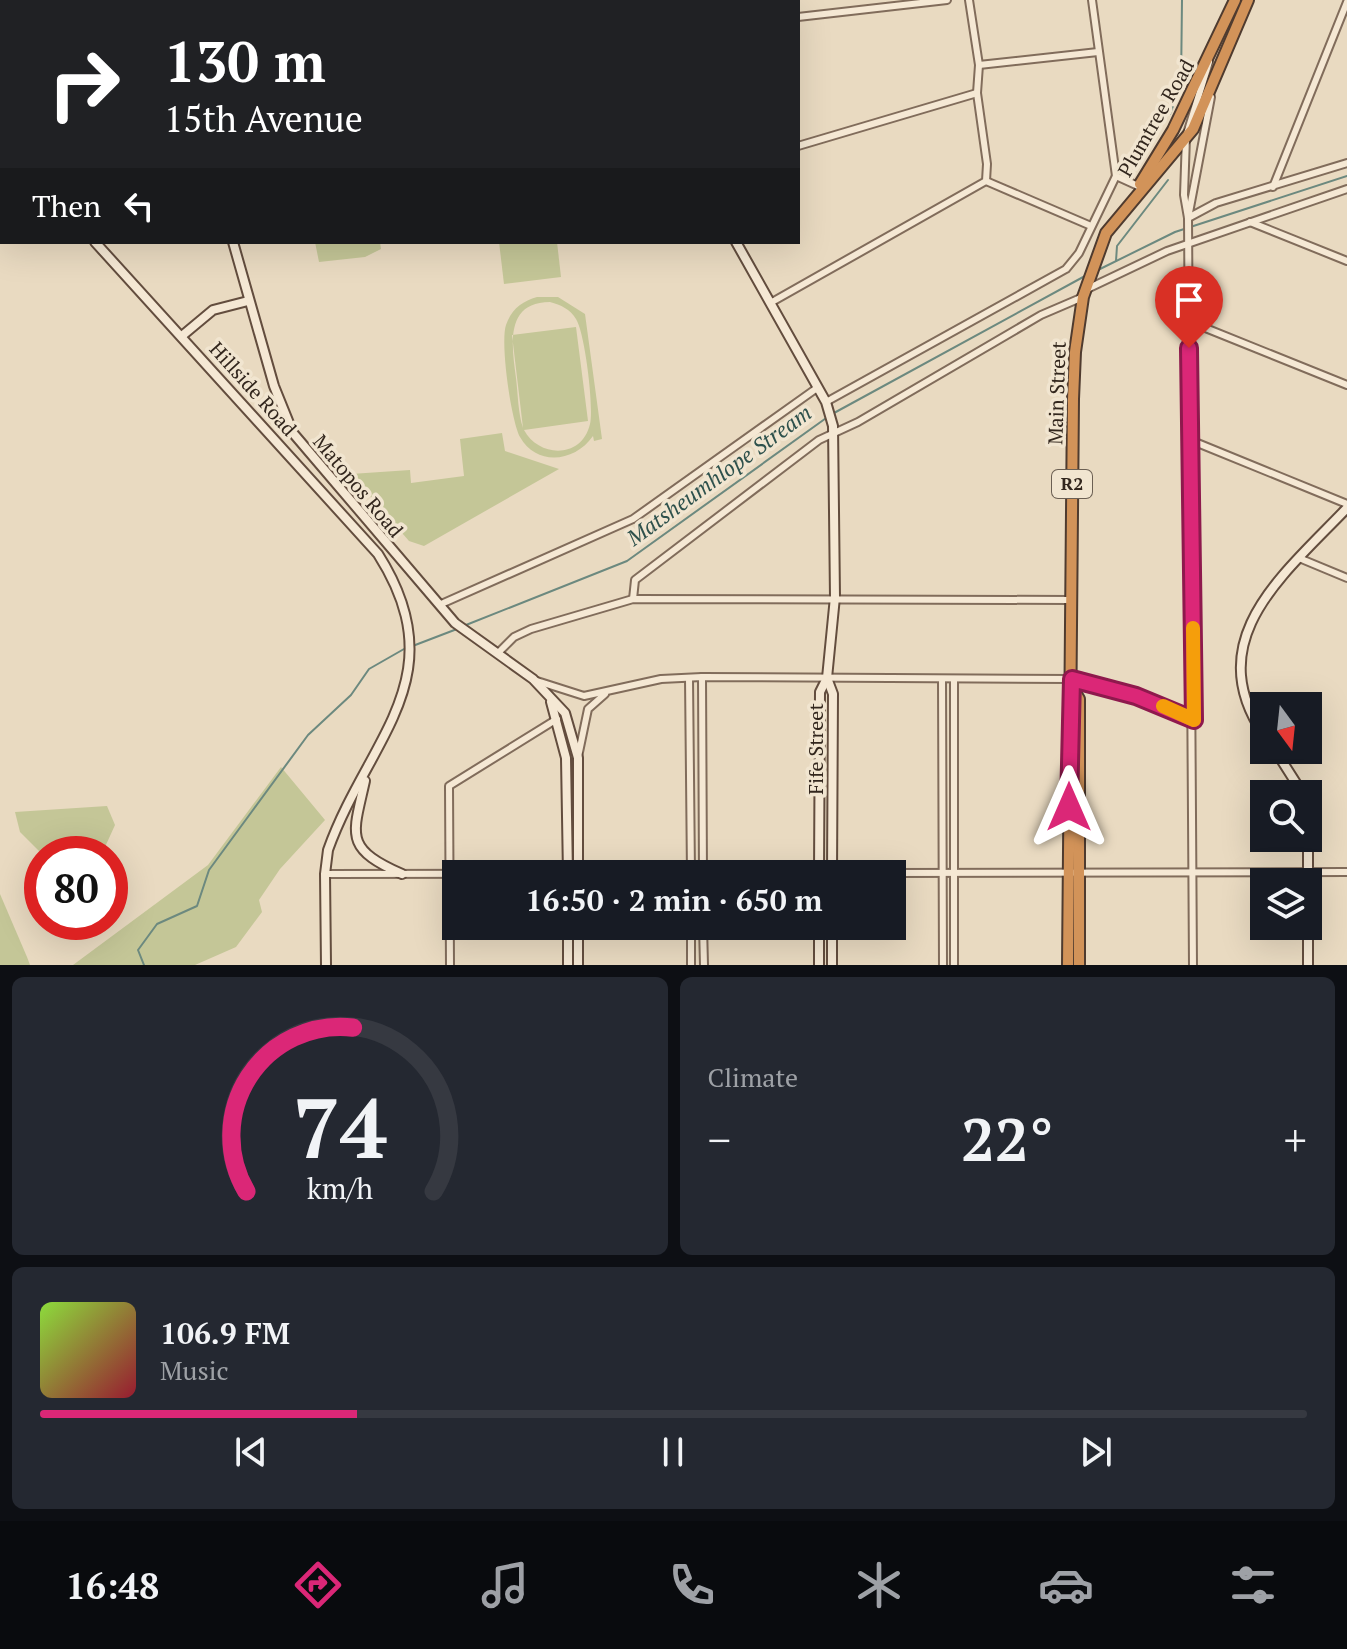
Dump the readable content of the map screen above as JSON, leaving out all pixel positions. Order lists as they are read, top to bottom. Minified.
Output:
{"streets":{"highway":["Plumtree Road","Main Street","R2"],"street":["Hillside Road","Matopos Road","Fife Street"]},"crossings":[["Plumtree Road","Main Street"],["Main Street","R2"]],"water":["Matsheumhlope Stream"],"north":"bottom","page":{"turn":["130 m","15th Avenue"],"then":"Then","limit":"80","trip":"16:50 · 2 min · 650 m","tile":"Climate","heat":["−","22°","+"],"song":["106.9 FM","Music"],"tabs":"16:48","gauge":["74","km/h"]}}
